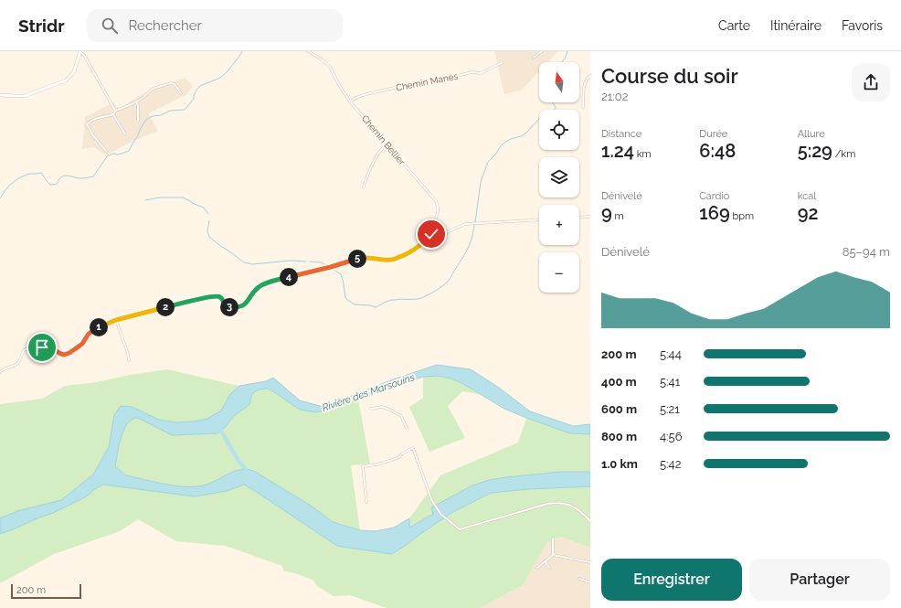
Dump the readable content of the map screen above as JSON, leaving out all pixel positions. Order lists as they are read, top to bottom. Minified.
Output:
{"streets":{"street":["Chemin Manès","Chemin Bellier"]},"crossings":[["Chemin Manès","Chemin Bellier"]],"water":["Rivière des Marsouins"],"scale_bar":"200 m","north":"top","page":{"header":"Stridr","search":"Rechercher","nav":["Carte","Itinéraire","Favoris"],"heading":["Course du soir","21:02"],"map_buttons":["+","−"],"stats":[["Distance","1.24 km"],["Durée","6:48"],["Allure","5:29 /km"],["Dénivelé","9 m"],["Cardio","169 bpm"],["kcal","92"]],"chart":["Dénivelé","85–94 m"],"pins":["5","4","2","3","1"],"list":[{"name":"200 m","note":"5:44"},{"name":"400 m","note":"5:41"},{"name":"600 m","note":"5:21"},{"name":"800 m","note":"4:56"},{"name":"1.0 km","note":"5:42"}],"buttons":["Enregistrer","Partager"],"scale":"200 m"}}
